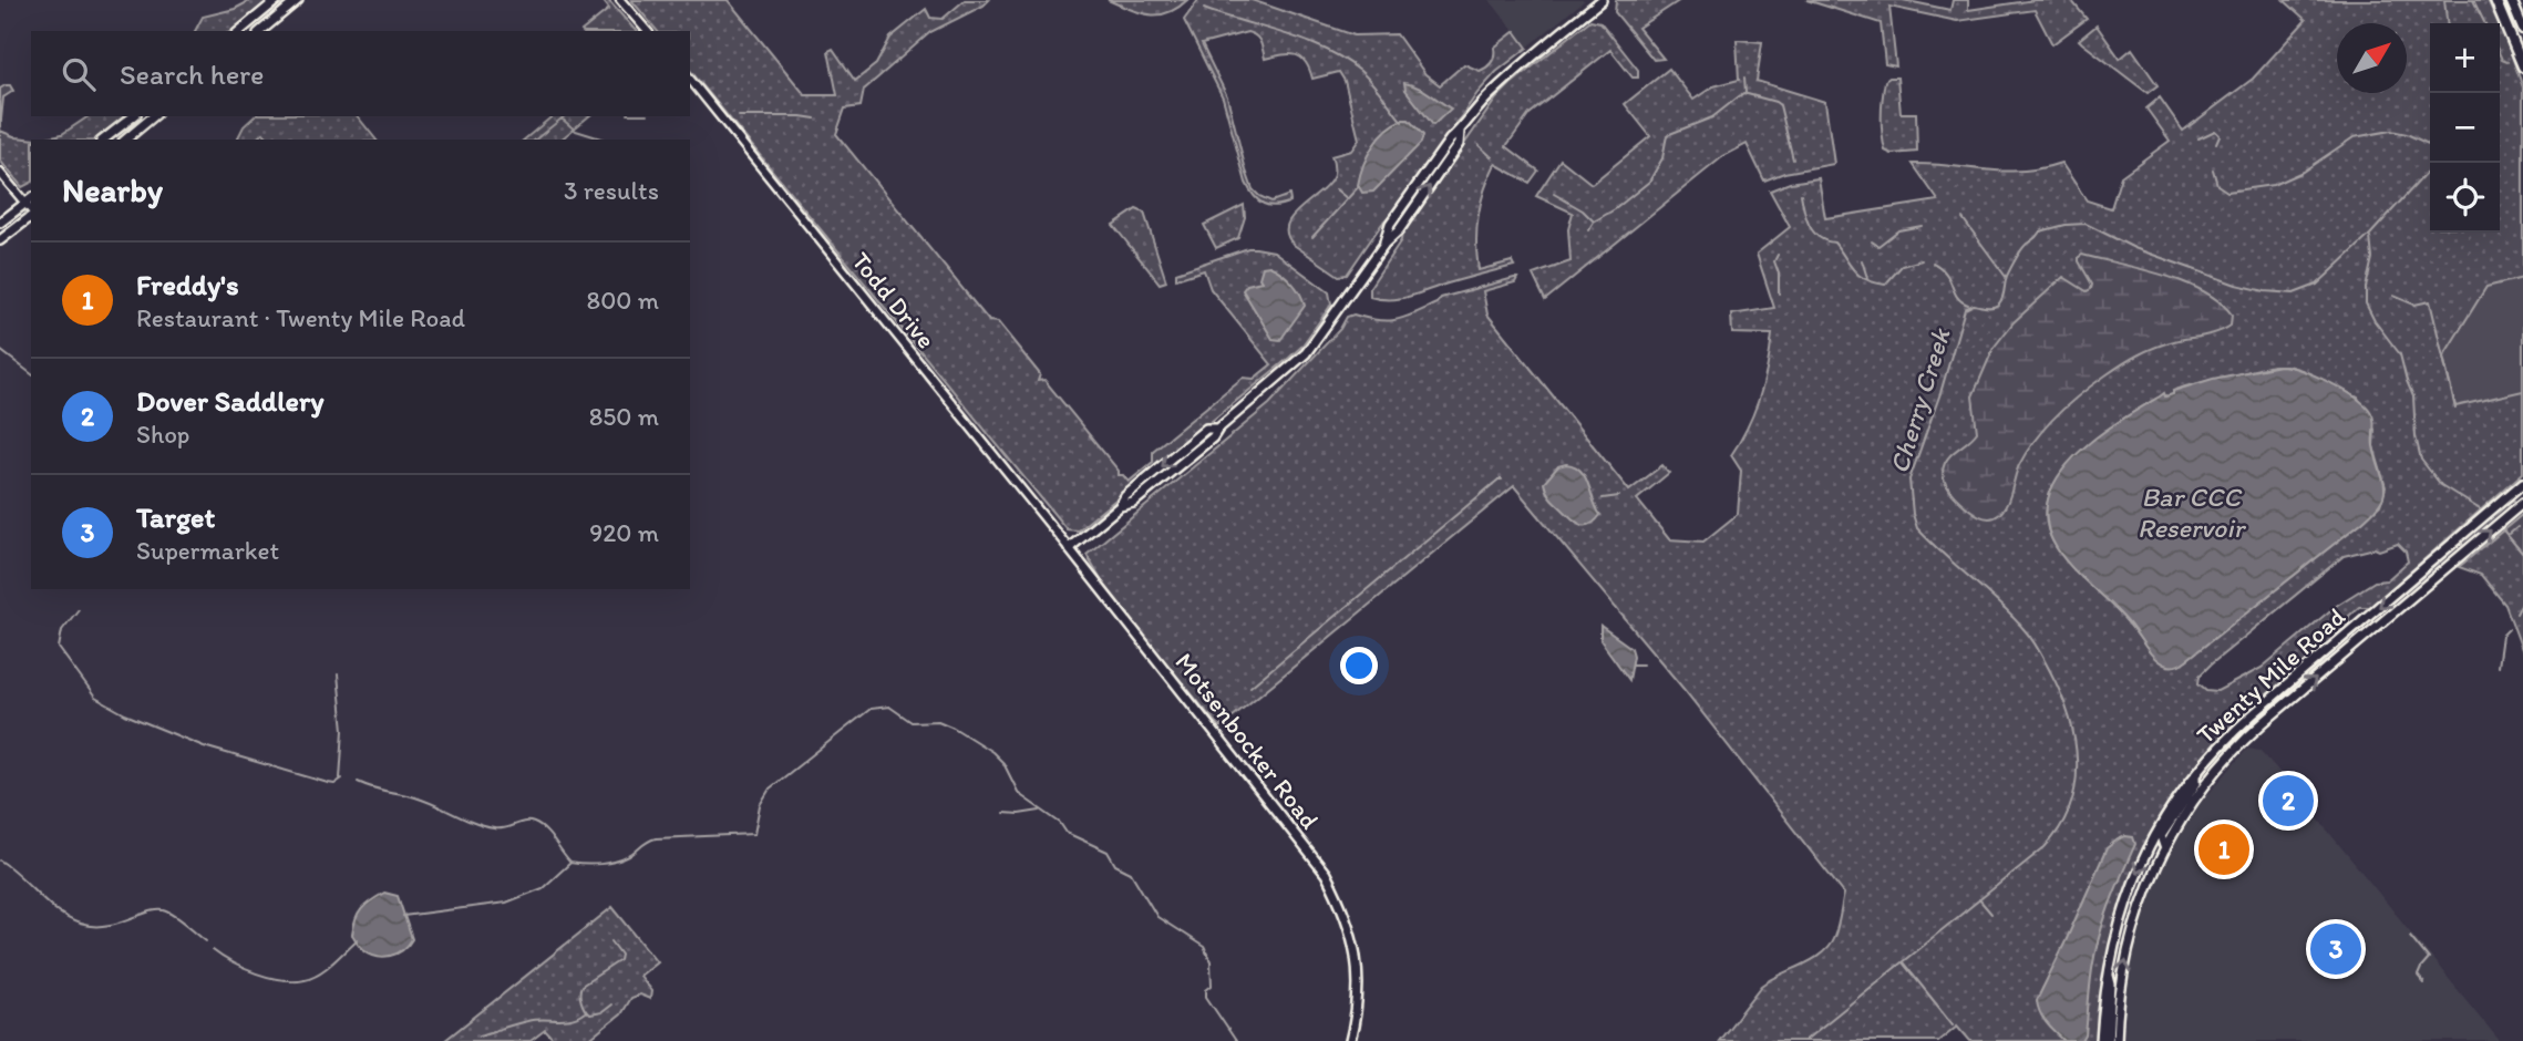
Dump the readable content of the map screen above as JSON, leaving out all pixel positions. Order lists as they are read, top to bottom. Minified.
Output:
{"streets":{"main road":["Twenty Mile Road","Motsenbocker Road"],"street":["Todd Drive"]},"crossings":[["Todd Drive","Motsenbocker Road"]],"water":["Cherry Creek","Bar CCC Reservoir"],"north":"top right","page":{"map_buttons":["+","−"],"search":"Search here","heading":["Nearby","3 results"],"list":[{"mark":"1","name":"Freddy's","note":"Restaurant · Twenty Mile Road","value":"800 m"},{"mark":"2","name":"Dover Saddlery","note":"Shop","value":"850 m"},{"mark":"3","name":"Target","note":"Supermarket","value":"920 m"}],"pins":["2","1","3"]}}
